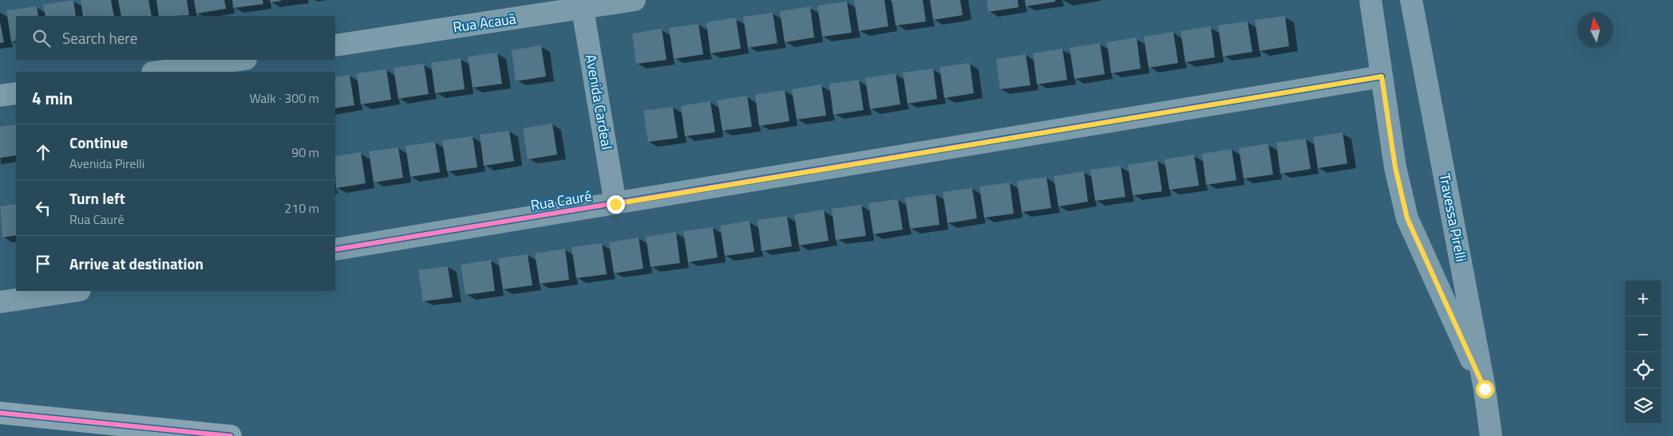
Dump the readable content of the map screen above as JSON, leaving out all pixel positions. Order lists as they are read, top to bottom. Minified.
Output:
{"streets":{"street":["Rua Acauã","Avenida Cardeal","Rua Cauré","Travessa Pirelli"]},"crossings":[["Rua Acauã","Avenida Cardeal"],["Avenida Cardeal","Rua Cauré"]],"north":"top","page":{"search":"Search here","heading":["4 min","Walk · 300 m"],"list":[["Continue","Avenida Pirelli","90 m"],["Turn left","Rua Cauré","210 m"],"Arrive at destination"],"map_buttons":["+","−"]}}
